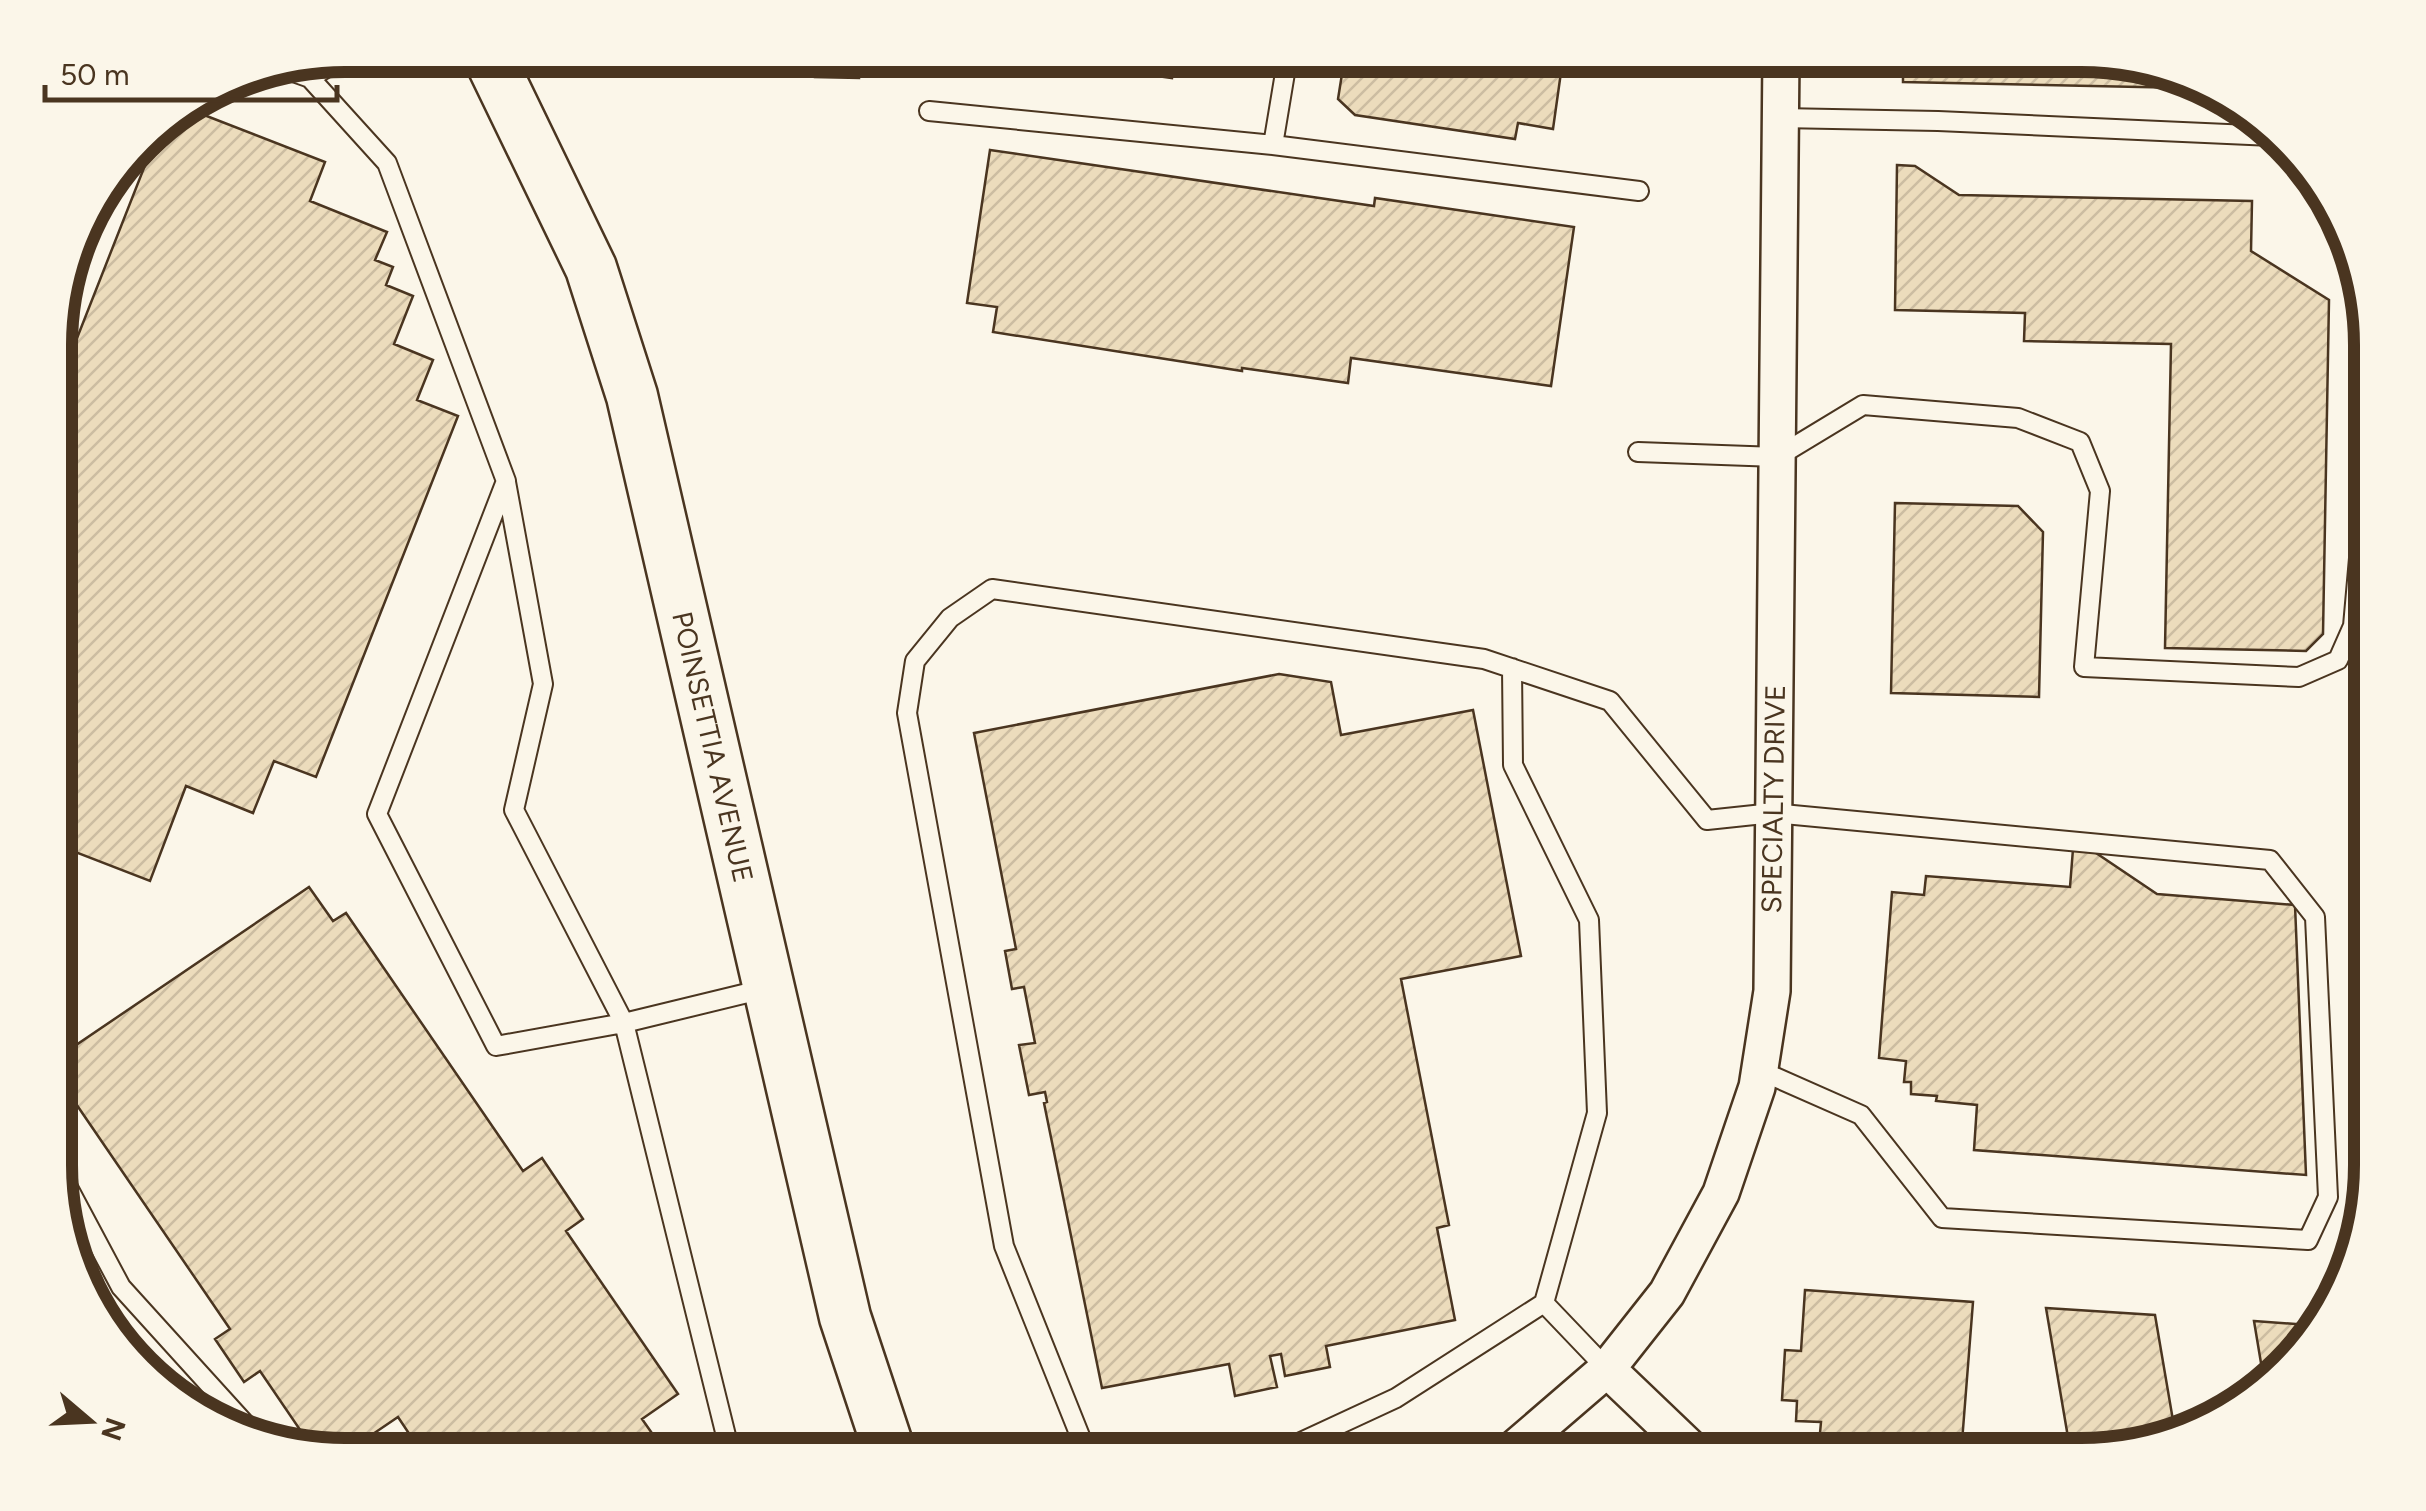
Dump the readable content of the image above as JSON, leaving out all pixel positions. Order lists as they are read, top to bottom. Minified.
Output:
{"streets":{"main road":["POINSETTIA AVENUE"],"street":["SPECIALTY DRIVE"]},"scale_bar":"50 m","north":"right"}
